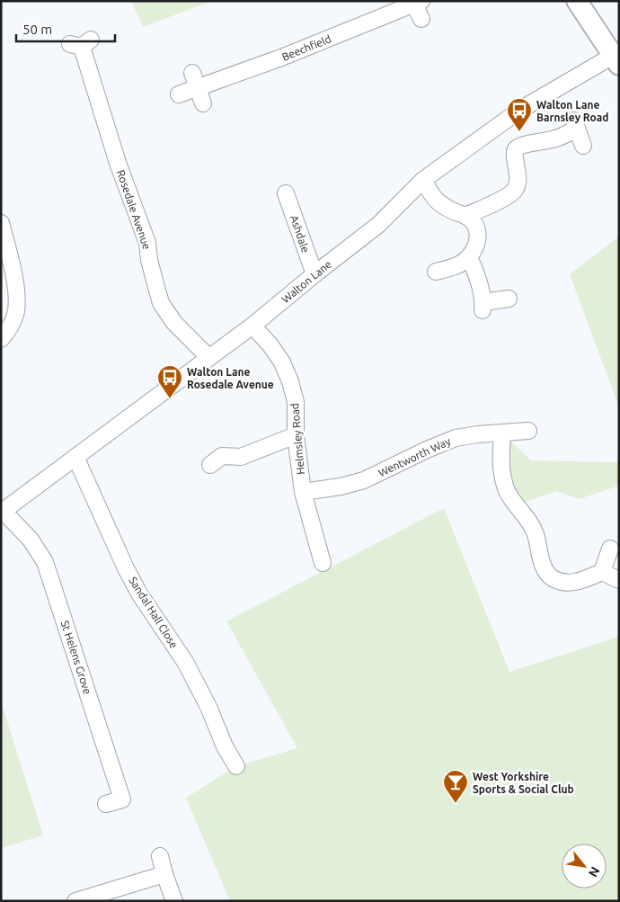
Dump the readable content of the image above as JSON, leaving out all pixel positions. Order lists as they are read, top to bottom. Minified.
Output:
{"streets":{"street":["Beechfield","Rosedale Avenue","Ashdale","Walton Lane","Helmsley Road","Wentworth Way","Sandal Hall Close","St Helens Grove"]},"crossings":[["Rosedale Avenue","Walton Lane"],["Ashdale","Walton Lane"],["Walton Lane","Helmsley Road"],["Walton Lane","Sandal Hall Close"],["Walton Lane","St Helens Grove"],["Helmsley Road","Wentworth Way"]],"places":{"bus stop":["Walton Lane Barnsley Road","Walton Lane Rosedale Avenue"],"bar":["West Yorkshire Sports & Social Club"]},"scale_bar":"50 m","north":"bottom right"}
